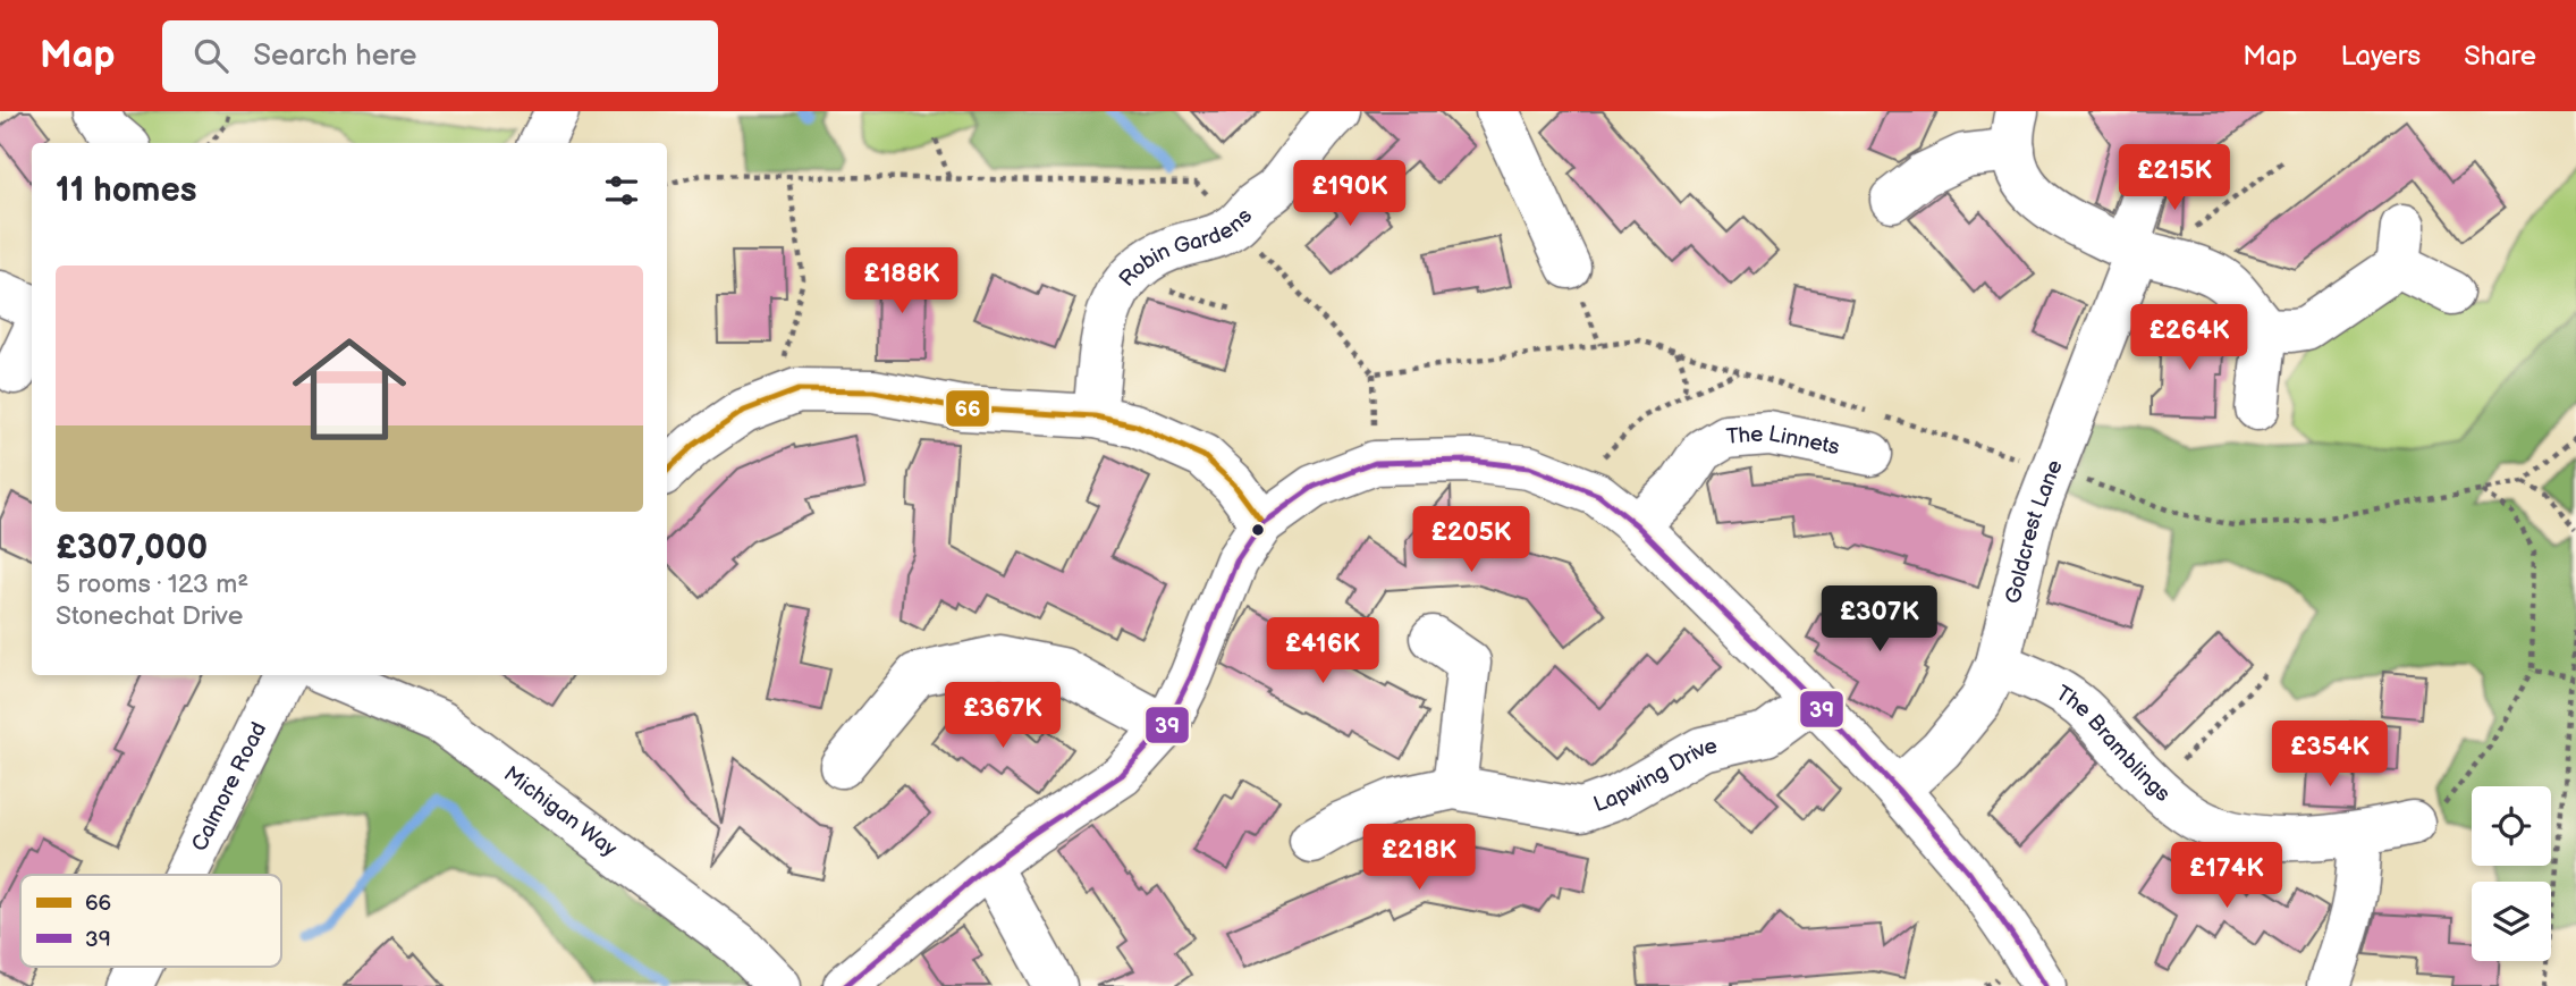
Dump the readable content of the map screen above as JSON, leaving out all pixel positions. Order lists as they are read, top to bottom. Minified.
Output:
{"streets":{"street":["Robin Gardens","The Linnets","Goldcrest Lane","The Bramblings","Lapwing Drive","Calmore Road","Michigan Way"]},"crossings":[["Goldcrest Lane","The Bramblings"]],"lines":["transit line 66","transit line 39"],"legend":["66","39"],"page":{"header":"Map","search":"Search here","nav":["Map","Layers","Share"],"heading":"11 homes","price":["£215K","£190K","£188K","£264K","£205K","£307K","£416K","£367K","£354K","£218K","£174K"],"list":[{"name":"£307,000","note":"5 rooms · 123 m² · Stonechat Drive"}]}}
